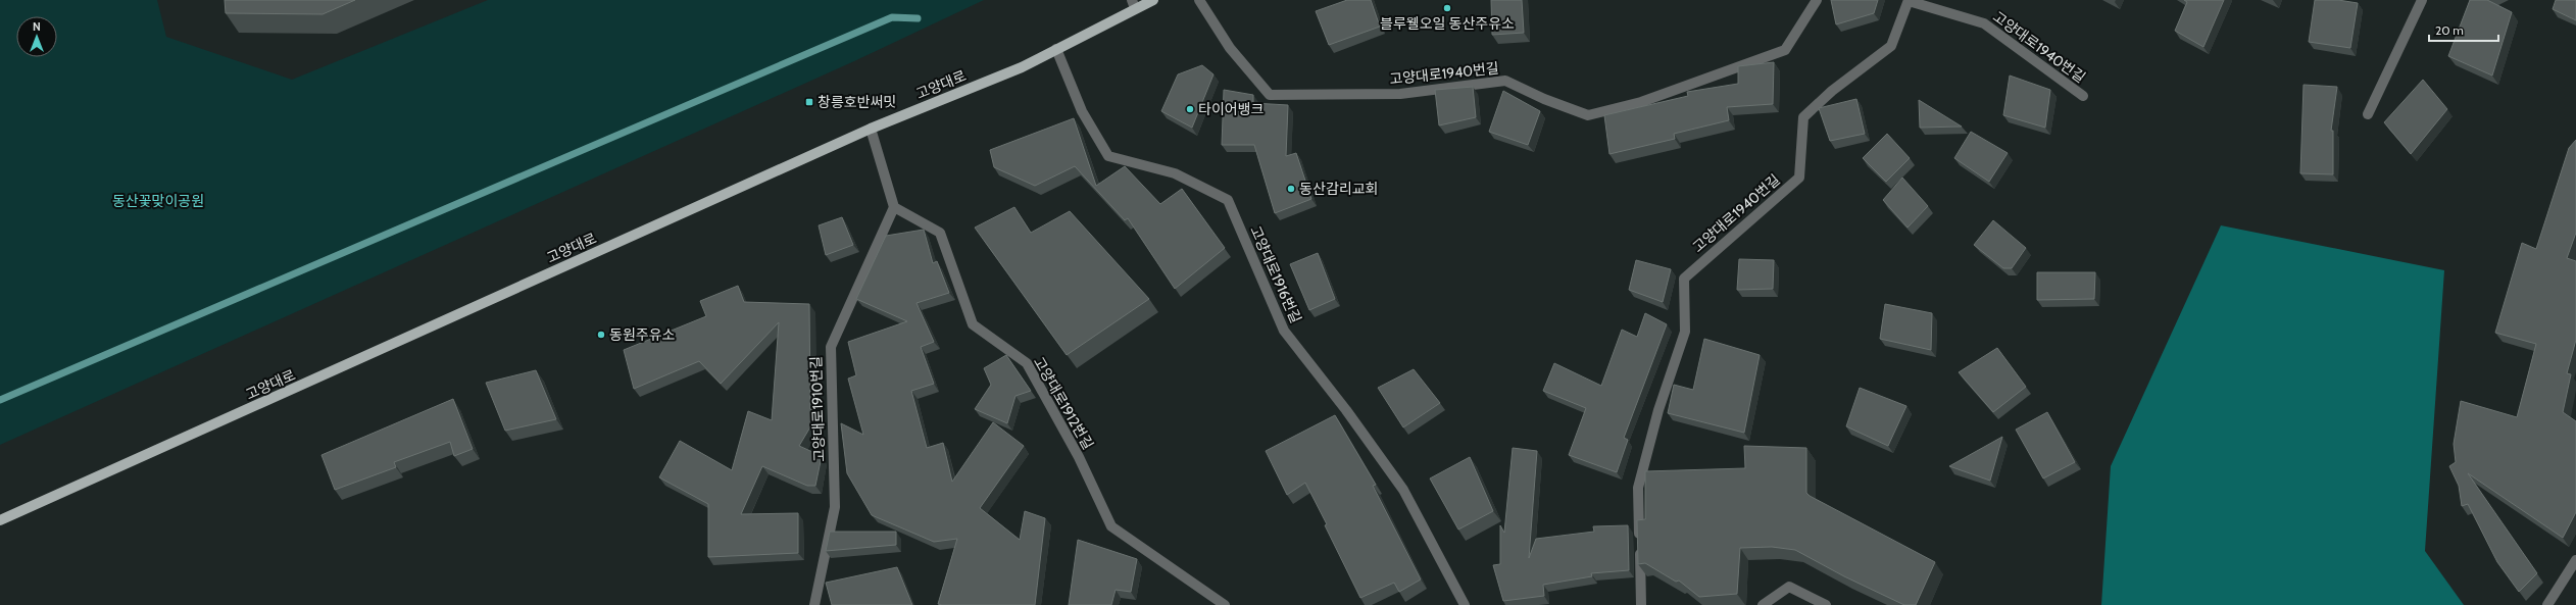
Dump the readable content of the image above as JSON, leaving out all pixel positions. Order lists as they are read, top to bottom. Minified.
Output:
{"streets":{"main road":["고양대로"],"street":["고양대로1940번길","고양대로1916번길","고양대로1912번길","고양대로1910번길"]},"crossings":[["고양대로","고양대로1916번길"],["고양대로1912번길","고양대로1910번길"]],"parks":["동산꽃맞이공원"],"places":{"other":["블루웰오일 동산주유소","타이어뱅크","동산감리교회","동원주유소"],"transit":["창릉호반써밋"]},"scale_bar":"20 m","north":"top"}
